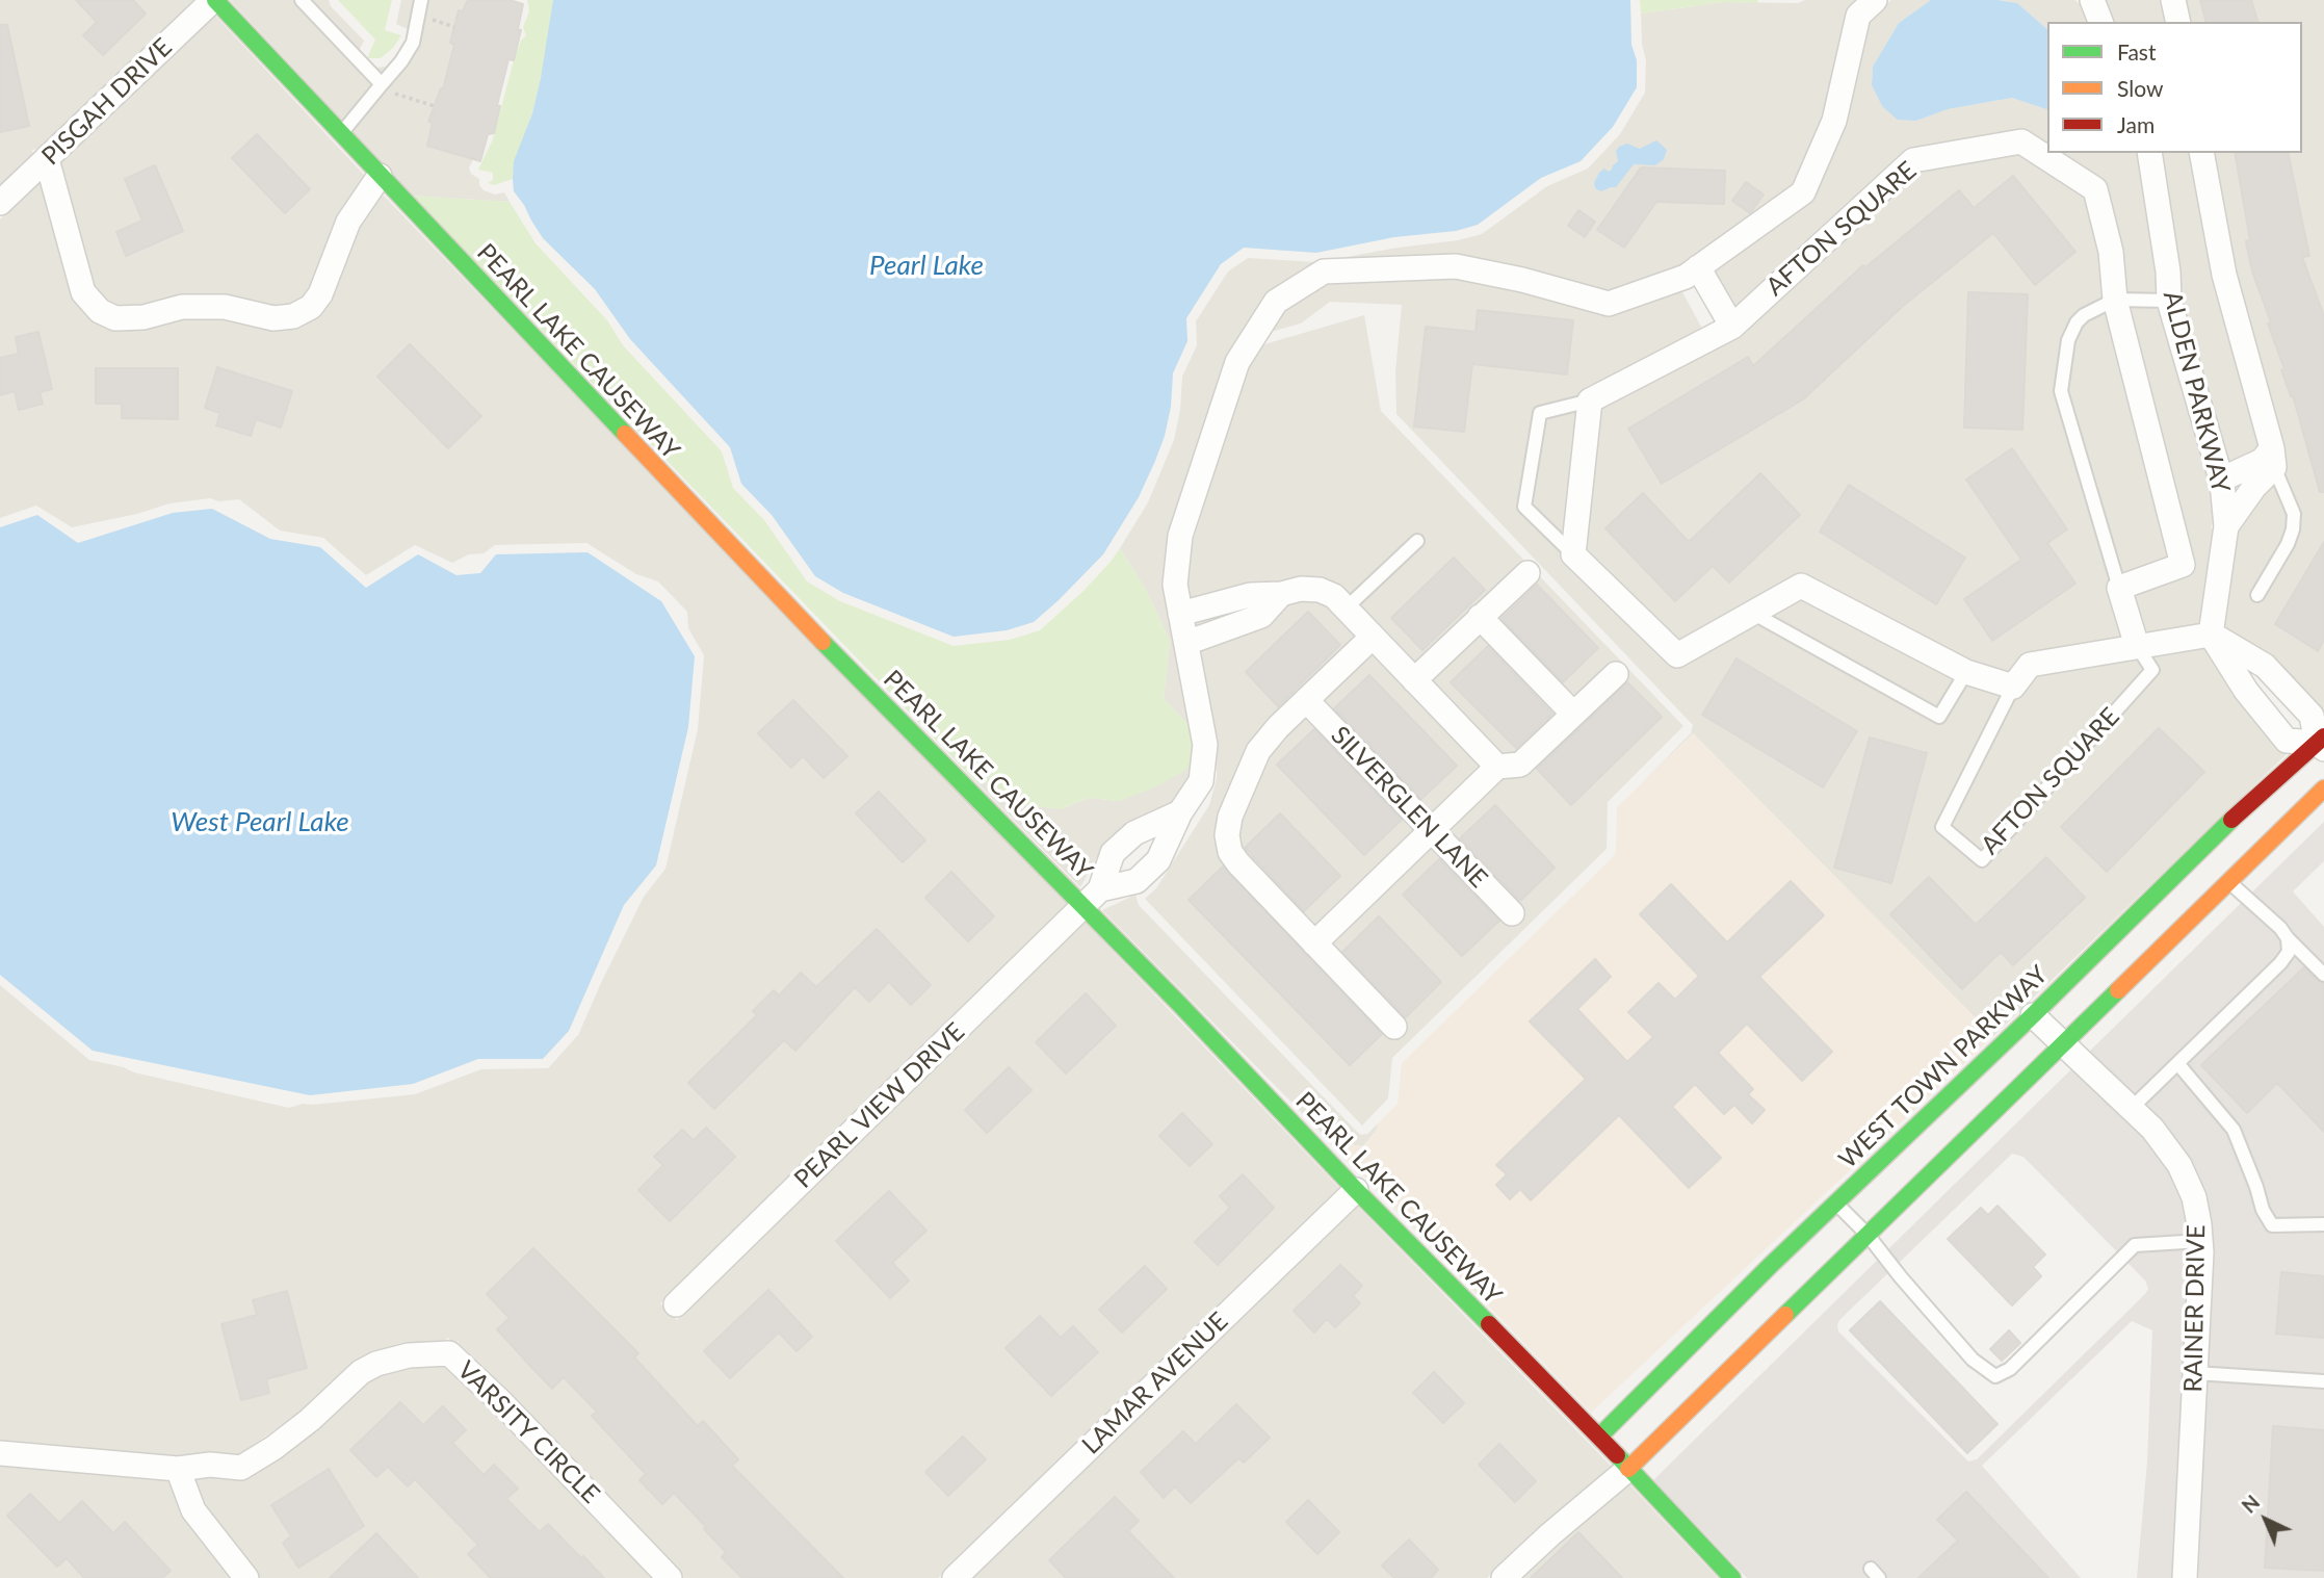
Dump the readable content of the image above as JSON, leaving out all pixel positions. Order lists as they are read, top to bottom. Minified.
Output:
{"streets":{"street":["PISGAH DRIVE","AFTON SQUARE","PEARL LAKE CAUSEWAY","ALDEN PARKWAY","SILVERGLEN LANE","WEST TOWN PARKWAY","PEARL VIEW DRIVE","RAINER DRIVE","LAMAR AVENUE","VARSITY CIRCLE"]},"crossings":[["PISGAH DRIVE","PEARL LAKE CAUSEWAY"],["AFTON SQUARE","ALDEN PARKWAY"],["PEARL LAKE CAUSEWAY","WEST TOWN PARKWAY"],["PEARL LAKE CAUSEWAY","PEARL VIEW DRIVE"],["PEARL LAKE CAUSEWAY","LAMAR AVENUE"],["WEST TOWN PARKWAY","RAINER DRIVE"]],"water":["Pearl Lake","West Pearl Lake"],"legend":["Fast","Slow","Jam"],"north":"top left"}
